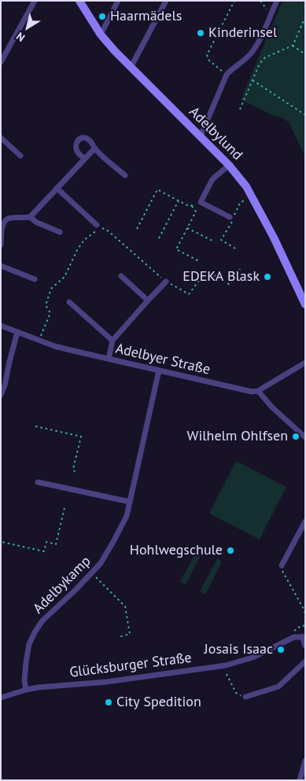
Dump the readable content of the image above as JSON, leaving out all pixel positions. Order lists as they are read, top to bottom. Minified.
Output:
{"streets":{"street":["Adelbylund","Adelbyer Straße","Adelbykamp","Glücksburger Straße"]},"crossings":[["Adelbyer Straße","Adelbykamp"],["Adelbykamp","Glücksburger Straße"]],"places":["Haarmädels","Kinderinsel","EDEKA Blask","Wilhelm Ohlfsen","Hohlwegschule","Josais Isaac","City Spedition"],"north":"bottom left"}
